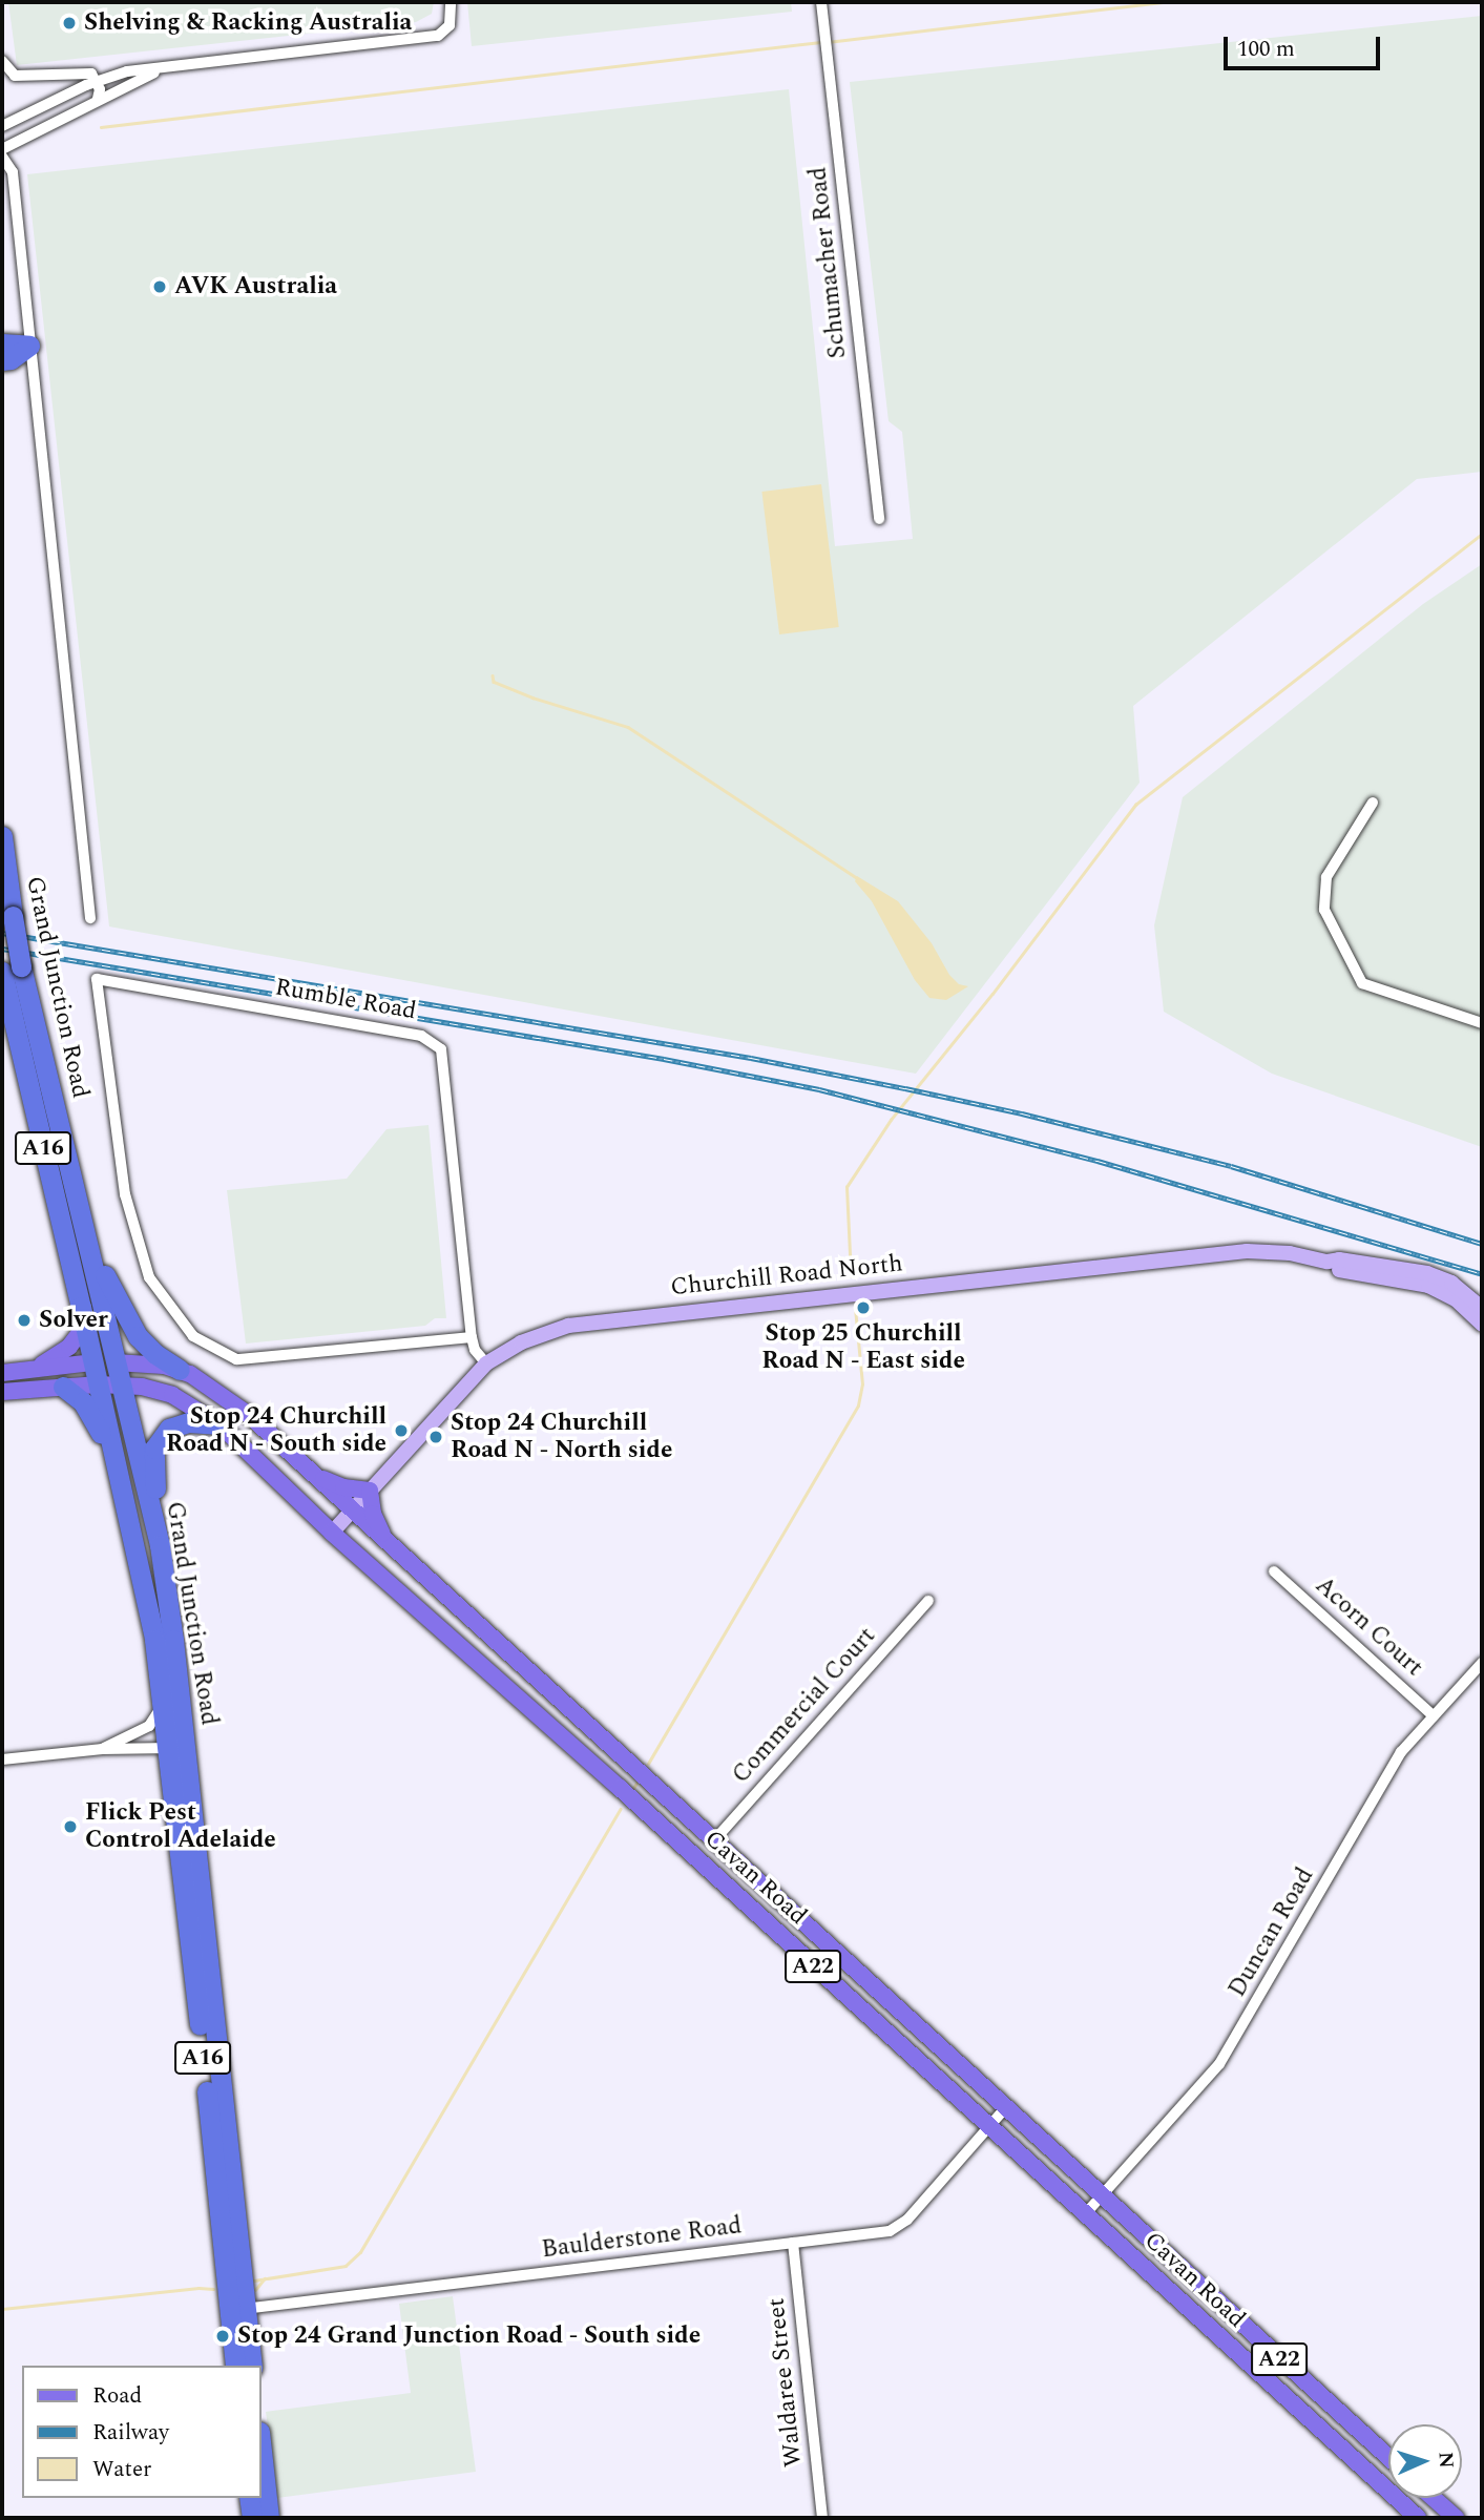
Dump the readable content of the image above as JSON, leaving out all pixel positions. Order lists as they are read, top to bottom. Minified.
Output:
{"streets":{"highway":["Grand Junction Road","A16","Cavan Road","A22"],"street":["Schumacher Road","Rumble Road","Churchill Road North","Acorn Court","Commercial Court","Duncan Road","Baulderstone Road","Waldaree Street"]},"crossings":[["Grand Junction Road","Cavan Road"],["Grand Junction Road","A22"],["Grand Junction Road","Baulderstone Road"],["Rumble Road","Churchill Road North"],["Churchill Road North","Cavan Road"],["Acorn Court","Duncan Road"],["Commercial Court","Cavan Road"],["Cavan Road","Duncan Road"],["Cavan Road","A22"],["Cavan Road","Baulderstone Road"],["Baulderstone Road","Waldaree Street"]],"places":["Shelving & Racking Australia","AVK Australia","Stop 25 Churchill Road N - East side","Solver","Stop 24 Churchill Road N - South side","Stop 24 Churchill Road N - North side","Flick Pest Control Adelaide","Stop 24 Grand Junction Road - South side"],"legend":["Road","Railway","Water"],"scale_bar":"100 m","north":"right"}
